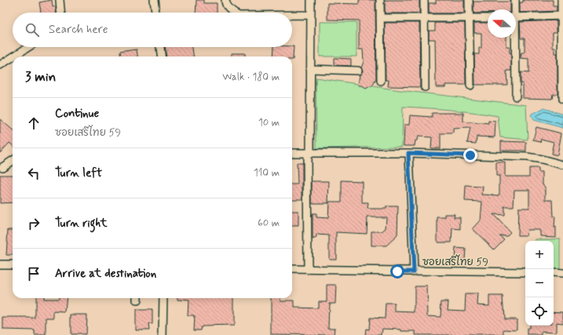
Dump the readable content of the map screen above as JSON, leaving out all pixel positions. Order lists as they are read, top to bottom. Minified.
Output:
{"streets":{"street":["ซอยเสรีไทย 59"]},"north":"left","page":{"search":"Search here","heading":["3 min","Walk · 180 m"],"list":[["Continue","ซอยเสรีไทย 59","10 m"],["Turn left","110 m"],["Turn right","60 m"],"Arrive at destination"],"map_buttons":["+","−"]}}
